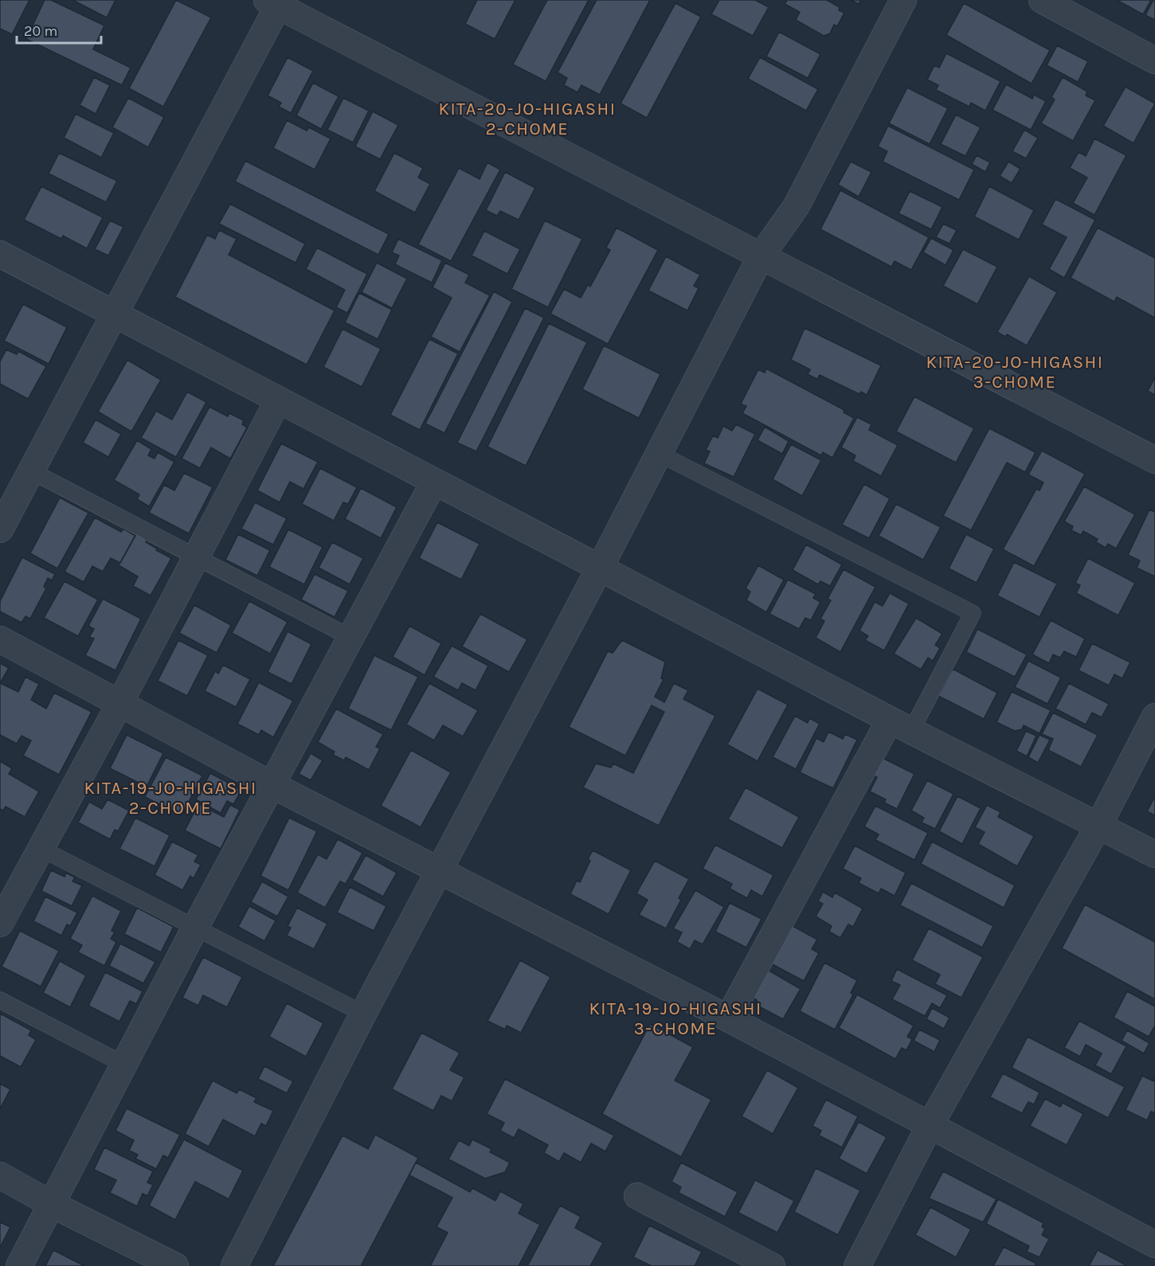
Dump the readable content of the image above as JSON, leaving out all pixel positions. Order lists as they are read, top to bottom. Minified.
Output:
{"districts":["KITA-20-JO-HIGASHI 2-CHOME","KITA-20-JO-HIGASHI 3-CHOME","KITA-19-JO-HIGASHI 2-CHOME","KITA-19-JO-HIGASHI 3-CHOME"],"scale_bar":"20 m"}
